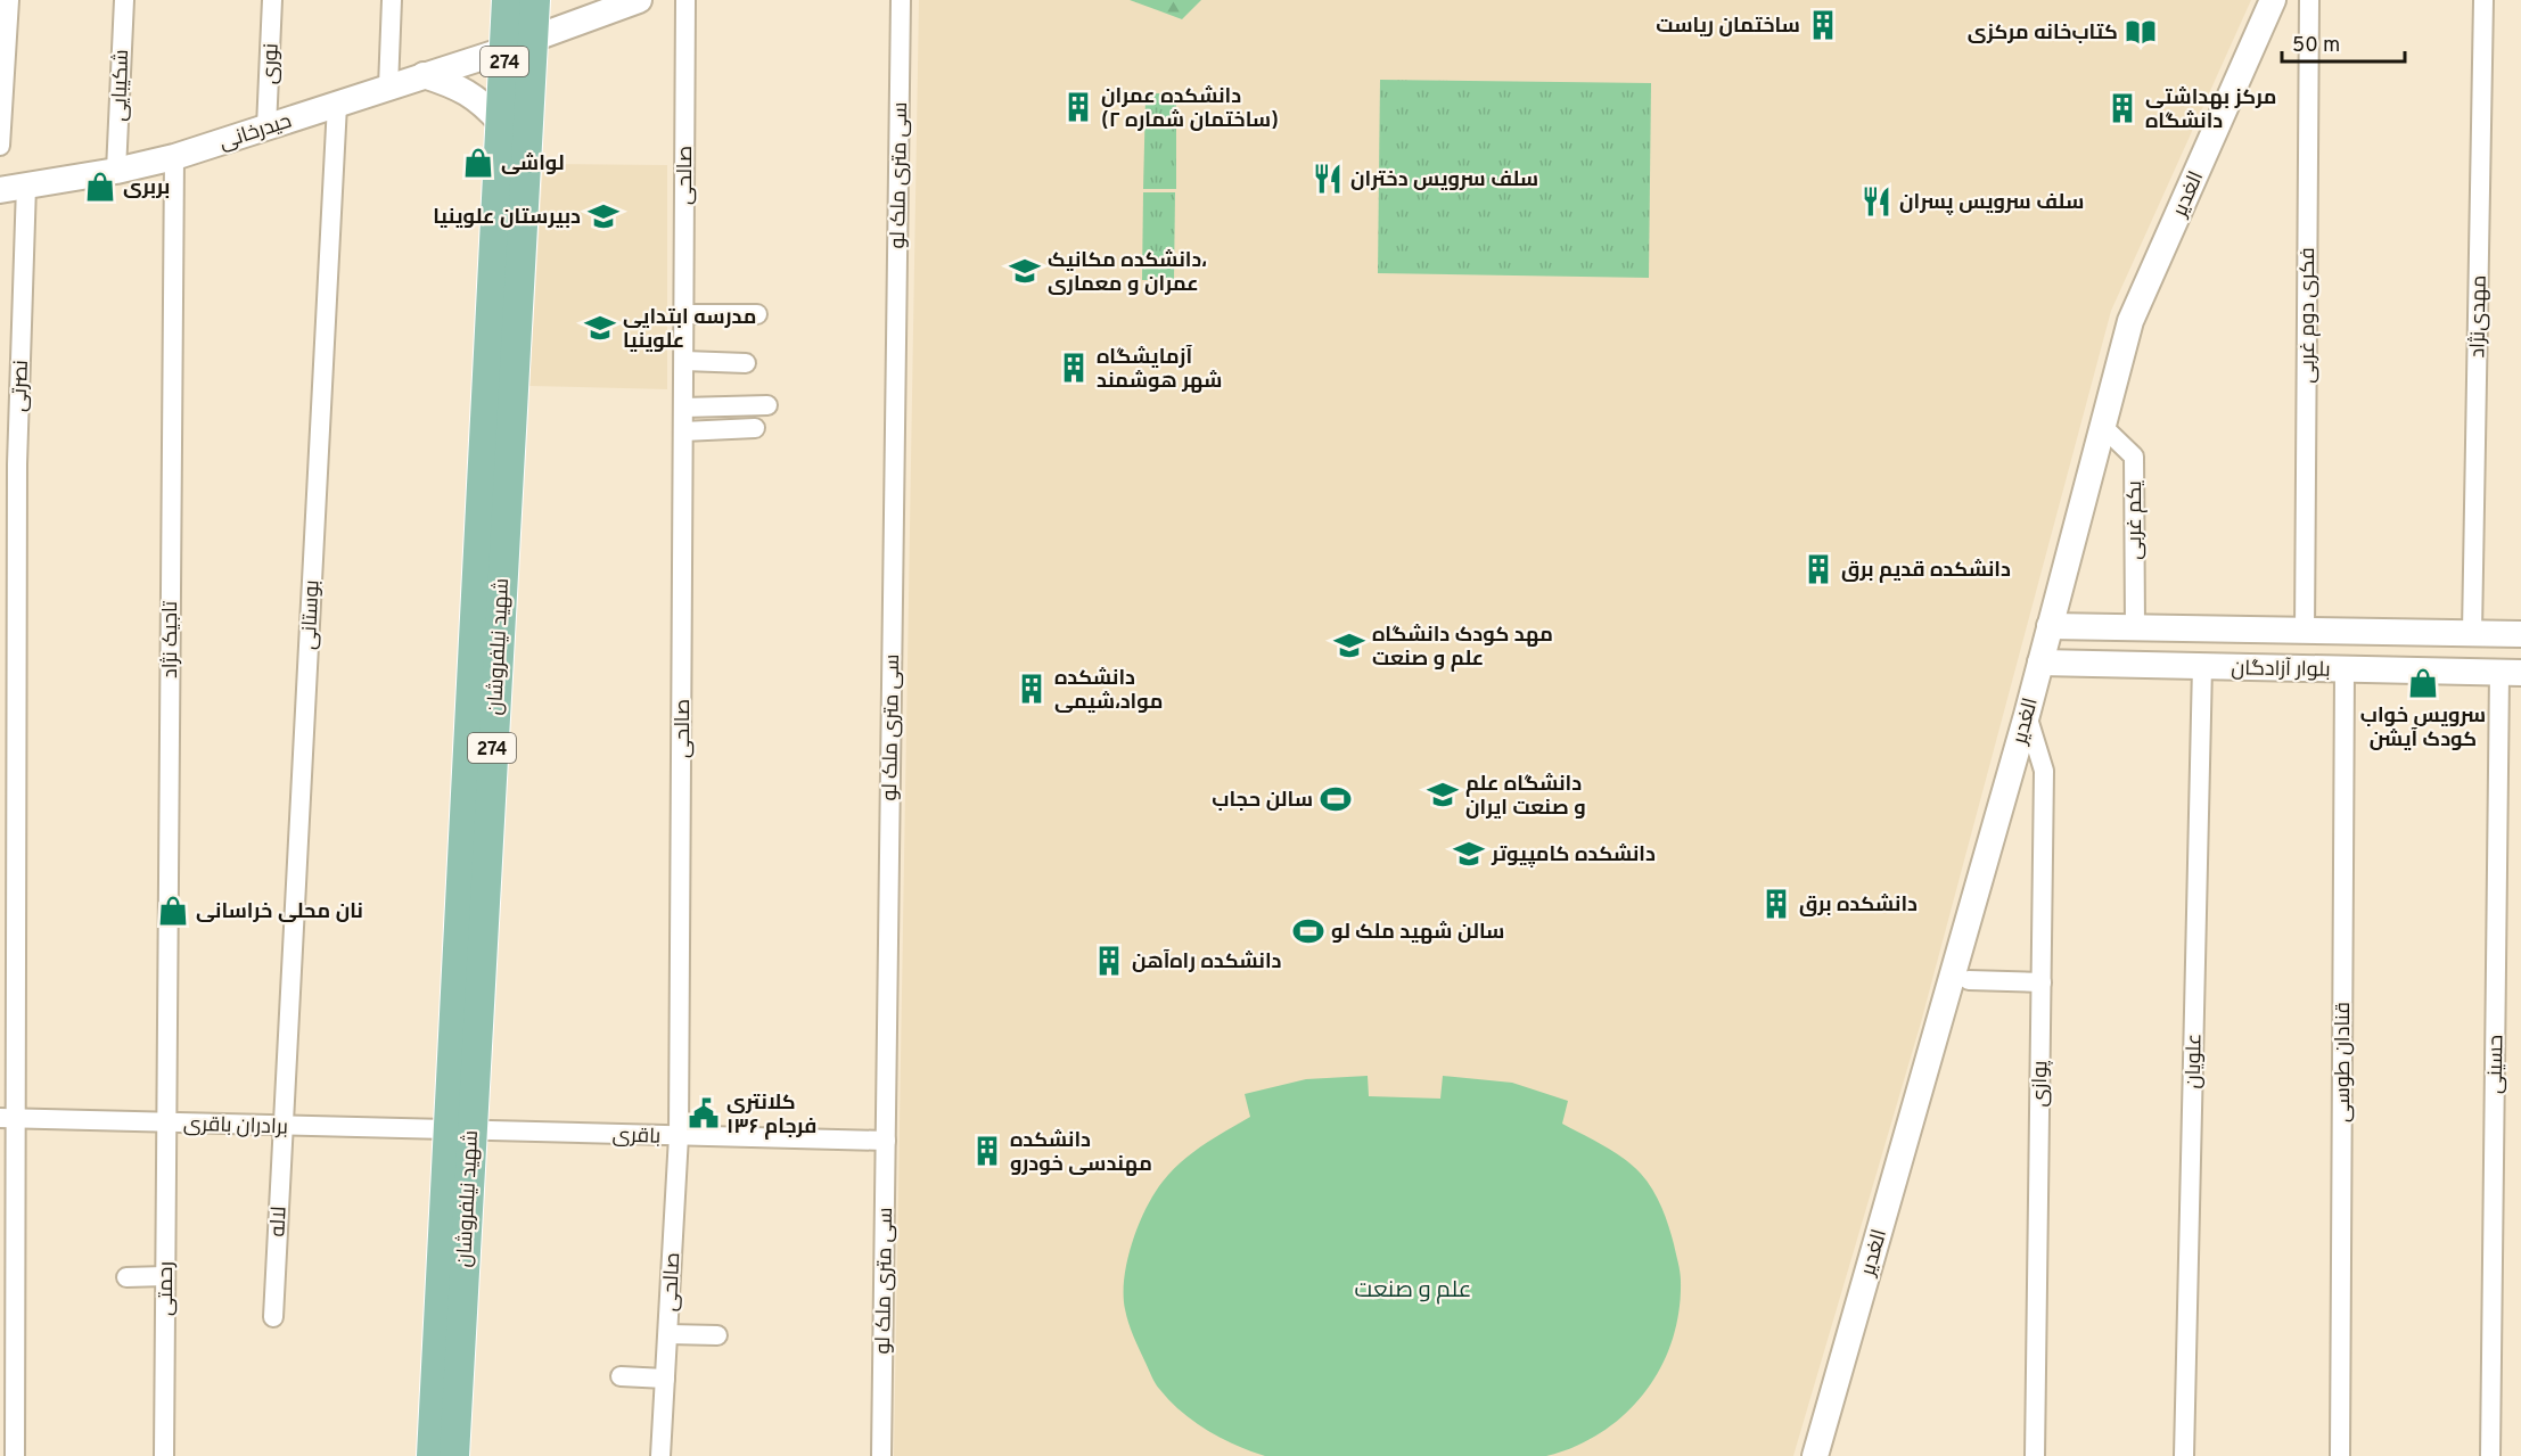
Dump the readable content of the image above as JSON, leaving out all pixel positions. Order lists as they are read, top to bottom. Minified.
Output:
{"streets":{"main road":["274","حیدرخانی","الغدیر","شهید نیلفروشان","بلوار آزادگان"],"street":["نوری","شکیبایی","صالحی","سی متری ملک لو","فکری دوم غربی","مهدی‌نژاد","نصرتی","یکم غربی","بوستانی","تاجیک نژاد","علویان","قنادان طوسی","حسینی","پوازی","برادران باقری","باقری","لاله","رحمتی"]},"crossings":[["274","حیدرخانی"],["274","شهید نیلفروشان"],["نوری","حیدرخانی"],["شکیبایی","حیدرخانی"],["حیدرخانی","نصرتی"],["حیدرخانی","بوستانی"],["حیدرخانی","تاجیک نژاد"],["صالحی","باقری"],["سی متری ملک لو","باقری"],["الغدیر","یکم غربی"],["الغدیر","بلوار آزادگان"],["الغدیر","پوازی"],["فکری دوم غربی","بلوار آزادگان"],["مهدی‌نژاد","بلوار آزادگان"],["نصرتی","برادران باقری"],["یکم غربی","بلوار آزادگان"],["بوستانی","برادران باقری"],["بوستانی","لاله"],["تاجیک نژاد","برادران باقری"],["تاجیک نژاد","رحمتی"],["شهید نیلفروشان","برادران باقری"],["شهید نیلفروشان","باقری"],["بلوار آزادگان","علویان"],["بلوار آزادگان","قنادان طوسی"],["بلوار آزادگان","حسینی"],["برادران باقری","باقری"],["برادران باقری","لاله"],["برادران باقری","رحمتی"]],"districts":["علم و صنعت"],"places":{"building":["ساختمان ریاست","دانشکده عمران (ساختمان شماره ۲)","مرکز بهداشتی دانشگاه","آزمایشگاه شهر هوشمند","دانشکده قدیم برق","دانشکده مواد،شیمی","دانشکده برق","دانشکده راه‌آهن","دانشکده مهندسی خودرو"],"library":["کتاب‌خانه مرکزی"],"shop":["لواشی","بربری","سرویس خواب کودک آیشن","نان محلی خراسانی"],"restaurant":["سلف سرویس دختران","سلف سرویس پسران"],"school or university":["دبیرستان علوینیا","دانشکده مکانیک، عمران و معماری","مدرسه ابتدایی علوینیا","مهد کودک دانشگاه علم و صنعت","دانشگاه علم و صنعت ایران","دانشکده کامپیوتر"],"sports":["سالن حجاب","سالن شهید ملک لو"],"public building":["کلانتری ۱۳۶ فرجام"]},"scale_bar":"50 m"}
